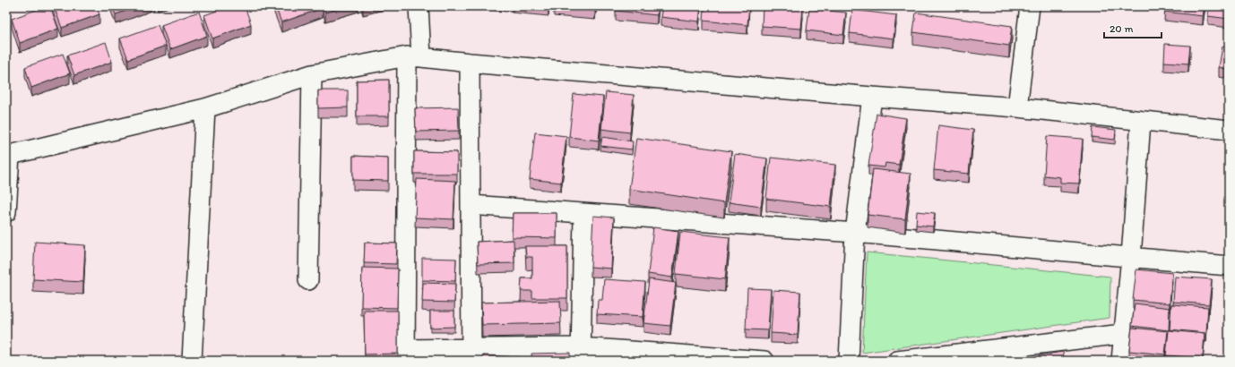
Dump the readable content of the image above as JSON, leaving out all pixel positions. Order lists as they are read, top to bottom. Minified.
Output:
{"scale_bar":"20 m"}
